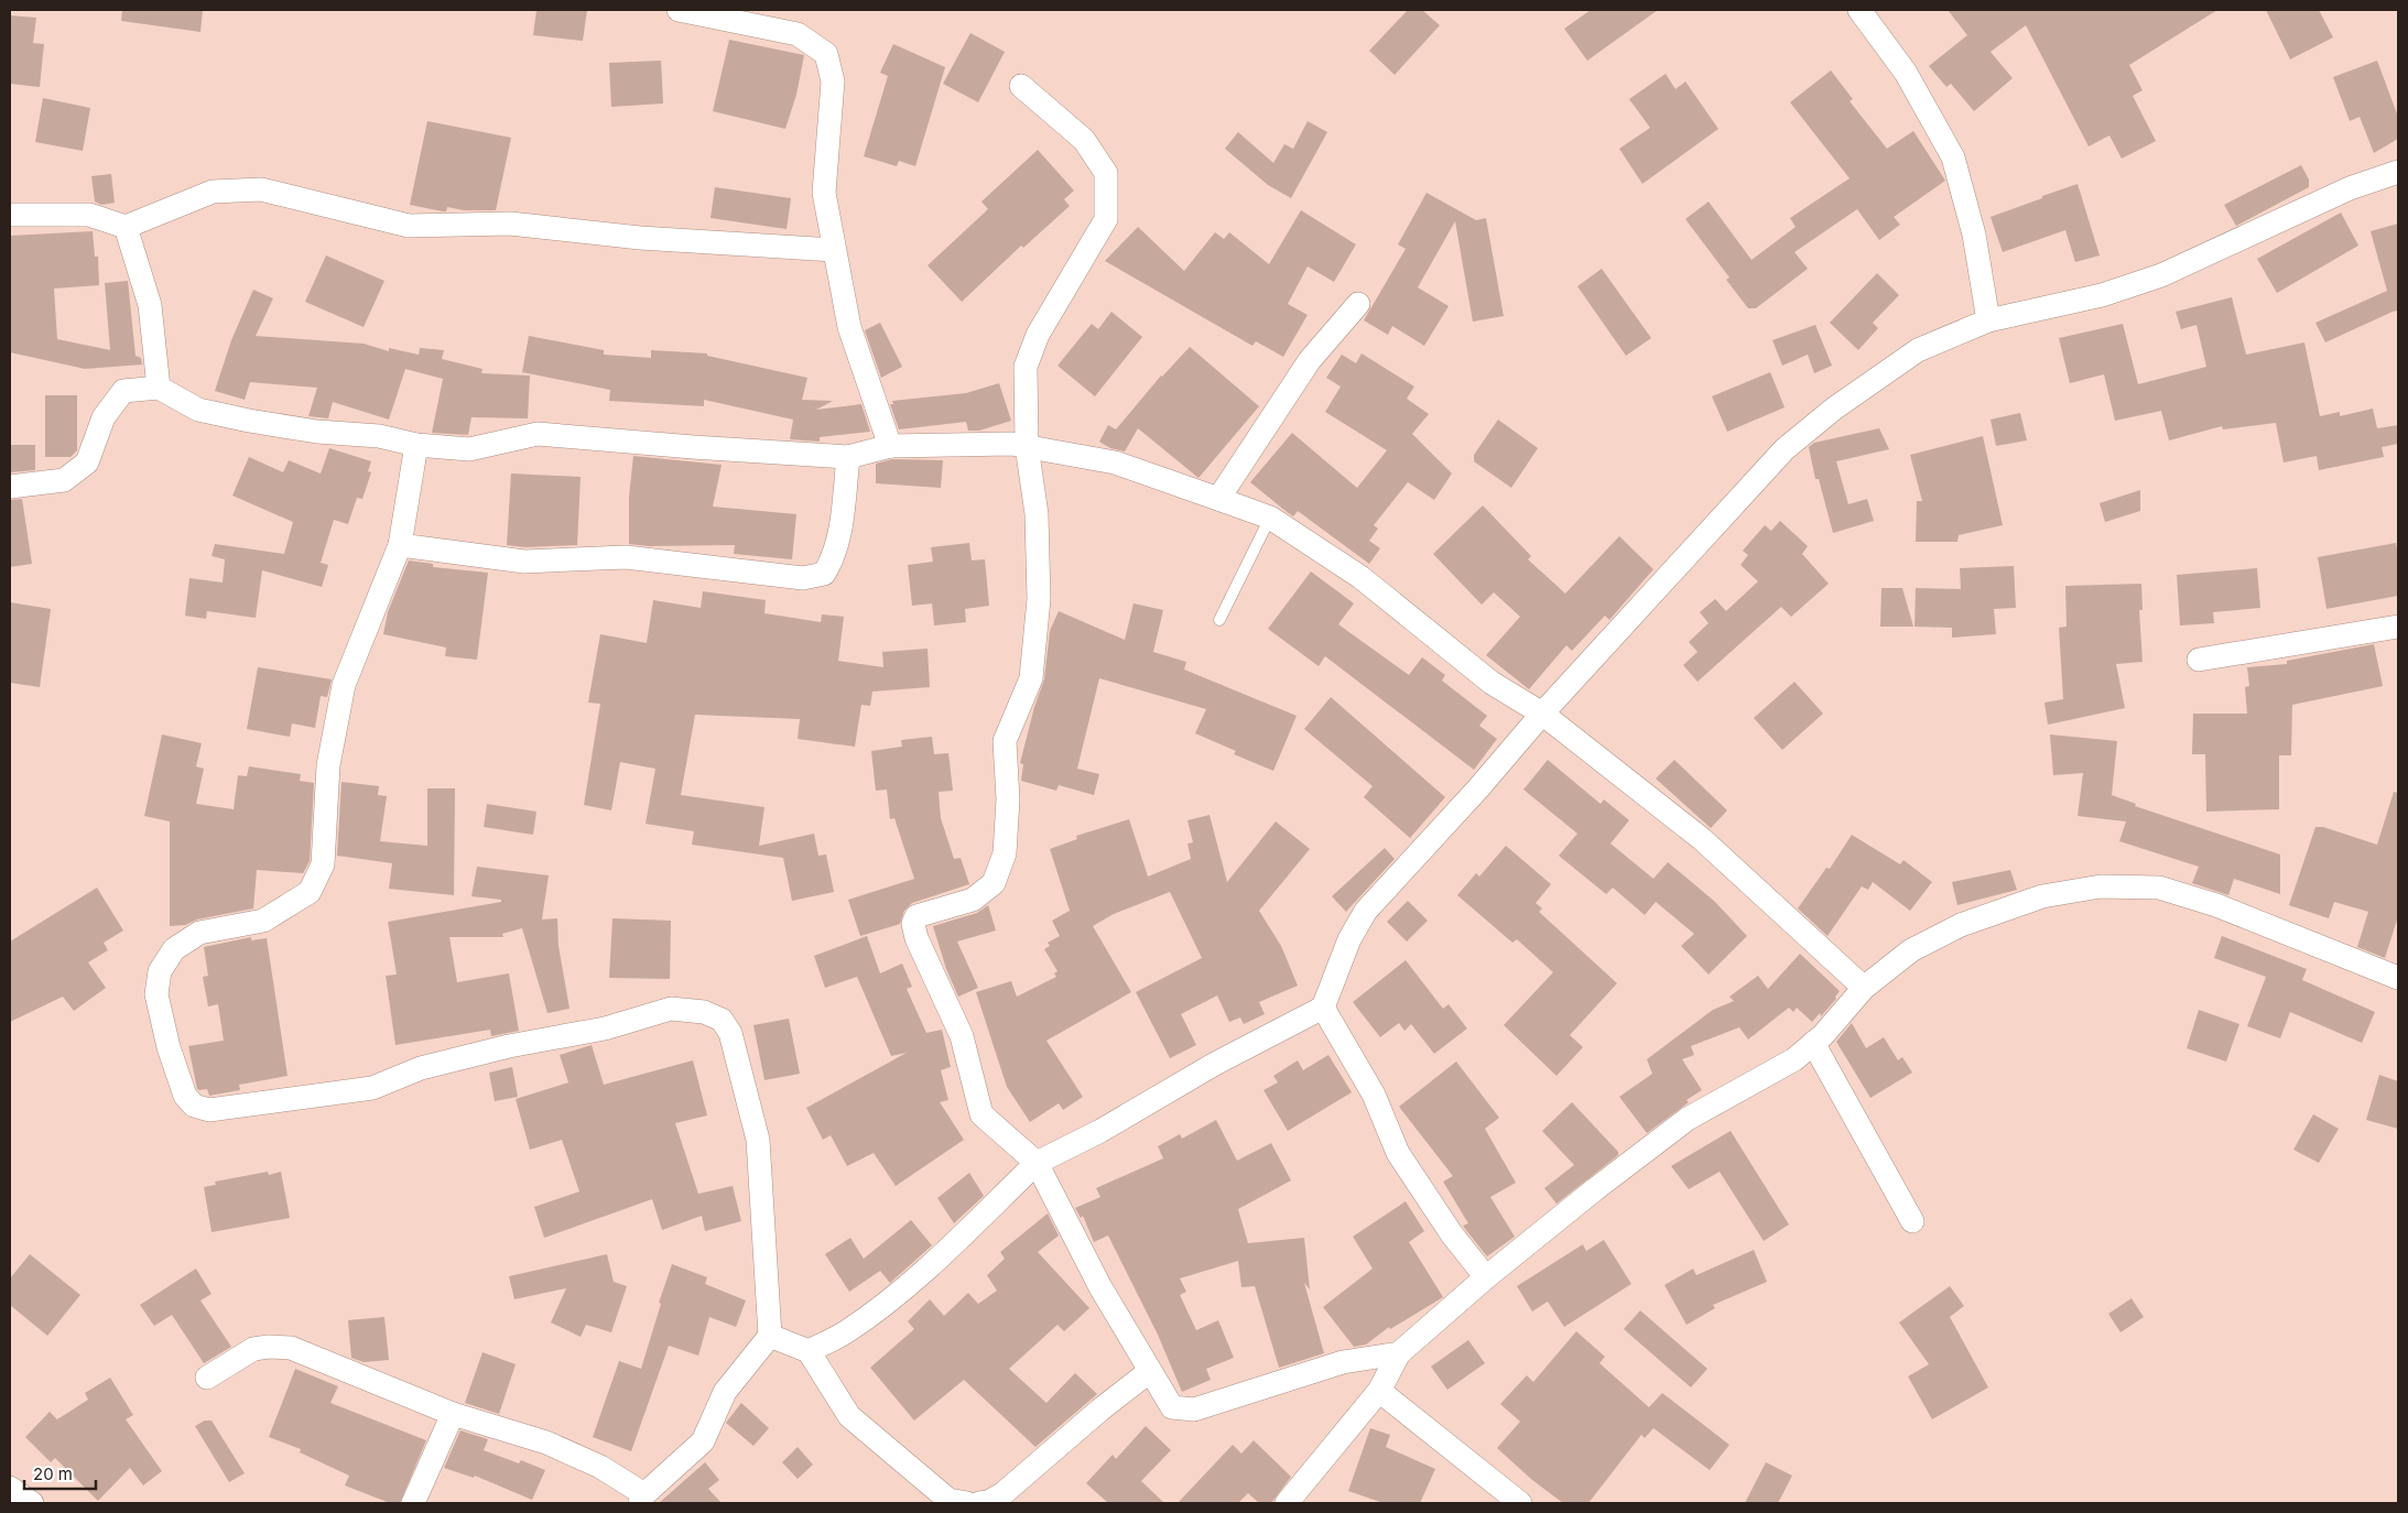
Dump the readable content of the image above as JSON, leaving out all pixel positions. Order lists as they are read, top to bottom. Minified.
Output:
{"scale_bar":"20 m"}
